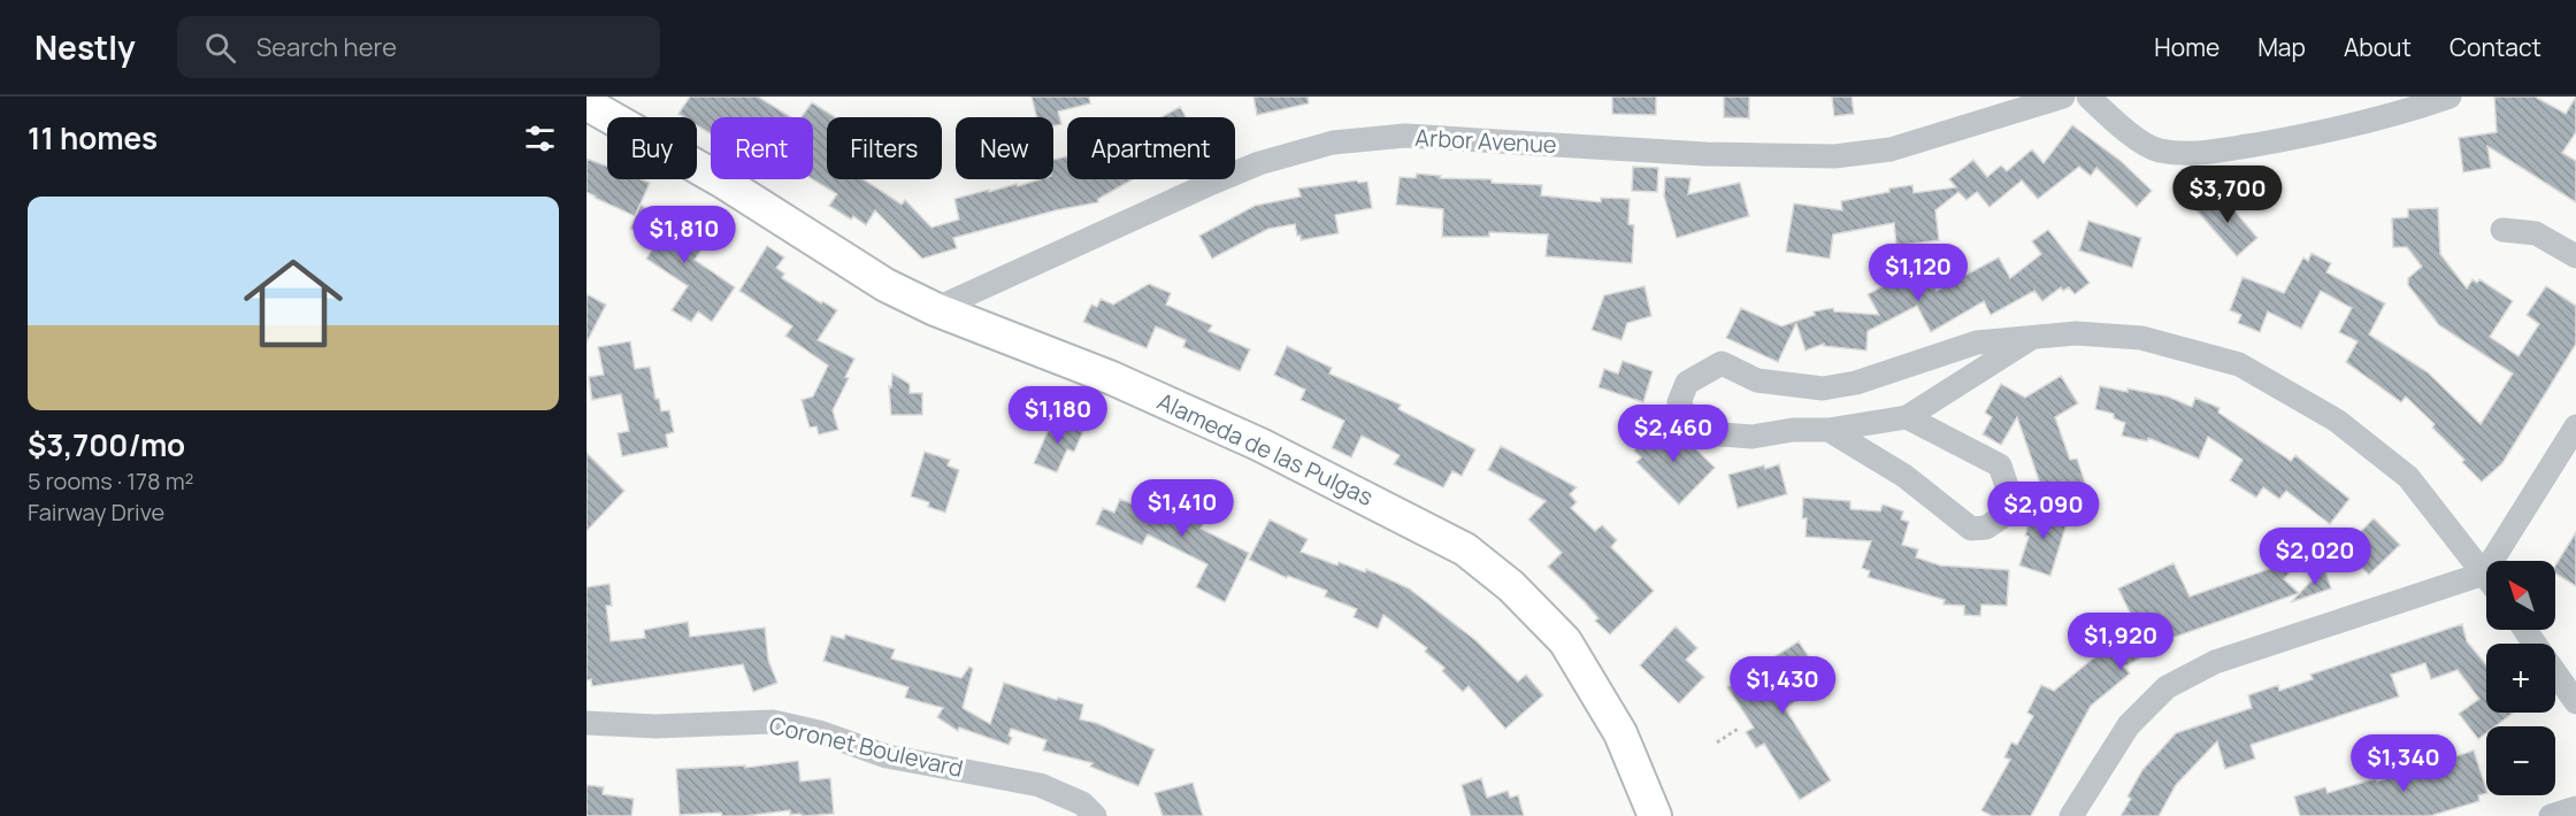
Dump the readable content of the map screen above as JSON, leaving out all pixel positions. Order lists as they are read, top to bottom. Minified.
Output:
{"streets":{"main road":["Alameda de las Pulgas"],"street":["Arbor Avenue","Coronet Boulevard"]},"crossings":[["Arbor Avenue","Alameda de las Pulgas"]],"north":"top left","page":{"header":"Nestly","search":"Search here","nav":["Home","Map","About","Contact"],"heading":"11 homes","chip":["Buy","Rent","Filters","New","Apartment"],"price":["$3,700","$1,810","$1,120","$1,180","$2,460","$1,410","$2,090","$2,020","$1,920","$1,430","$1,340"],"list":[{"name":"$3,700/mo","note":"5 rooms · 178 m² · Fairway Drive"}],"map_buttons":["+","−"]}}
